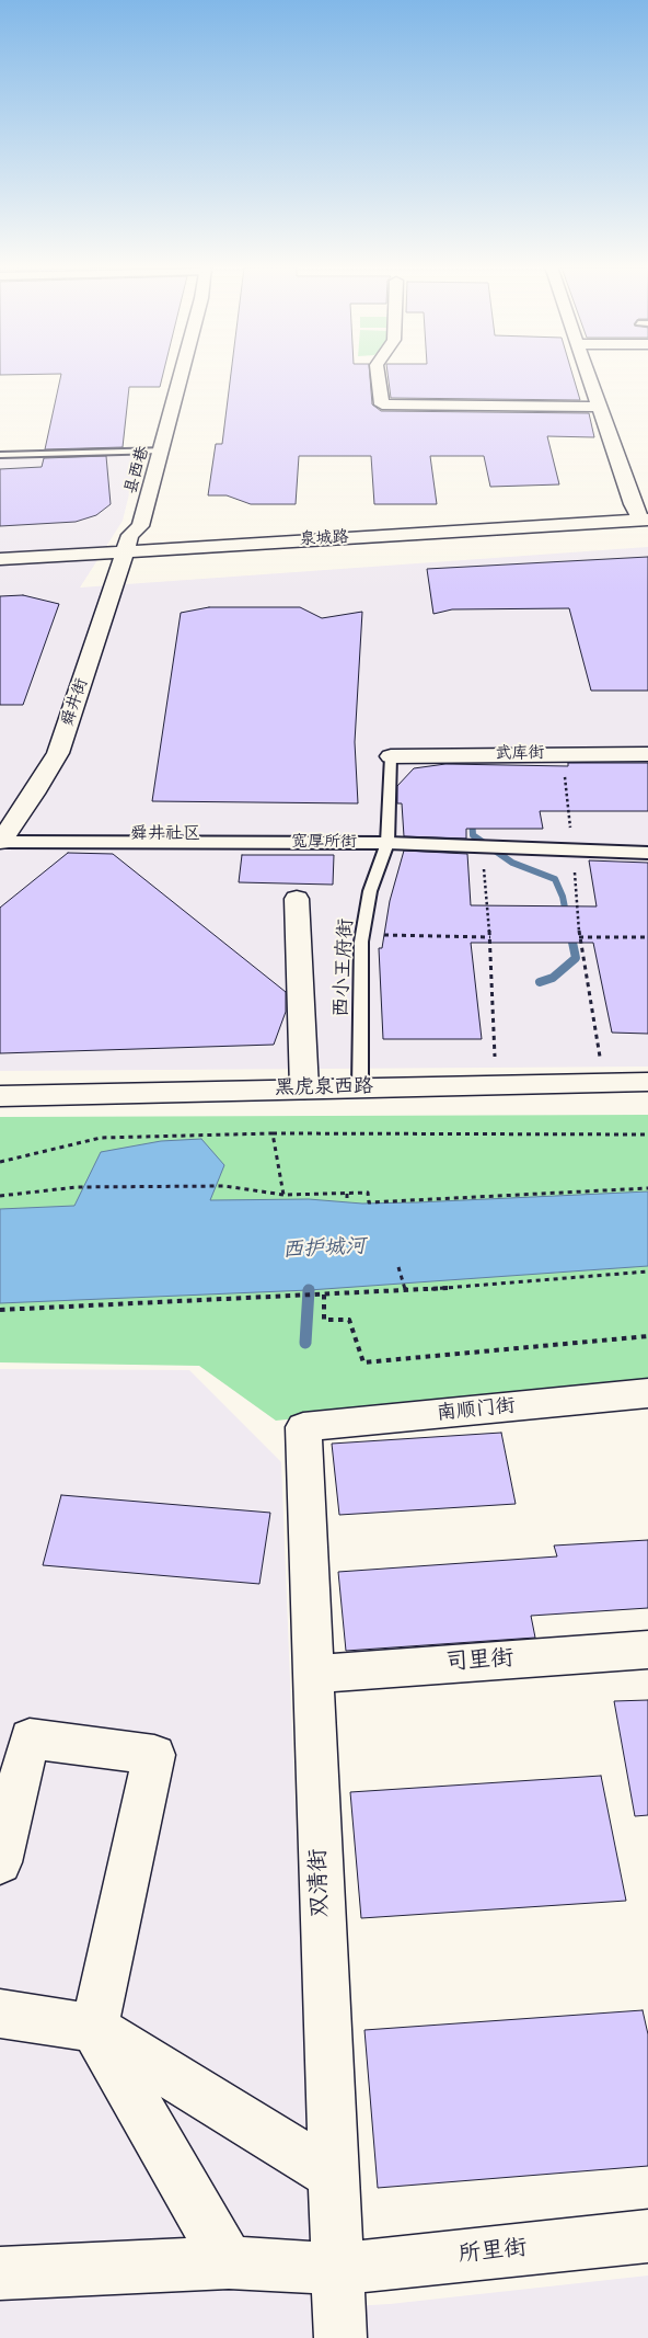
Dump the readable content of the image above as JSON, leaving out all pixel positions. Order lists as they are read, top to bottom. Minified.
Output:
{"streets":{"street":["县西巷","泉城路","舜井街","武库街","宽厚所街","黑虎泉西路","南顺门街","司里街","双清街","所里街"],"lane":["西小王府街"]},"crossings":[["县西巷","泉城路"],["县西巷","舜井街"],["泉城路","舜井街"],["舜井街","宽厚所街"],["武库街","西小王府街"],["宽厚所街","西小王府街"],["西小王府街","黑虎泉西路"],["南顺门街","双清街"],["司里街","双清街"],["双清街","所里街"]],"districts":["舜井社区"],"water":["西护城河"]}
